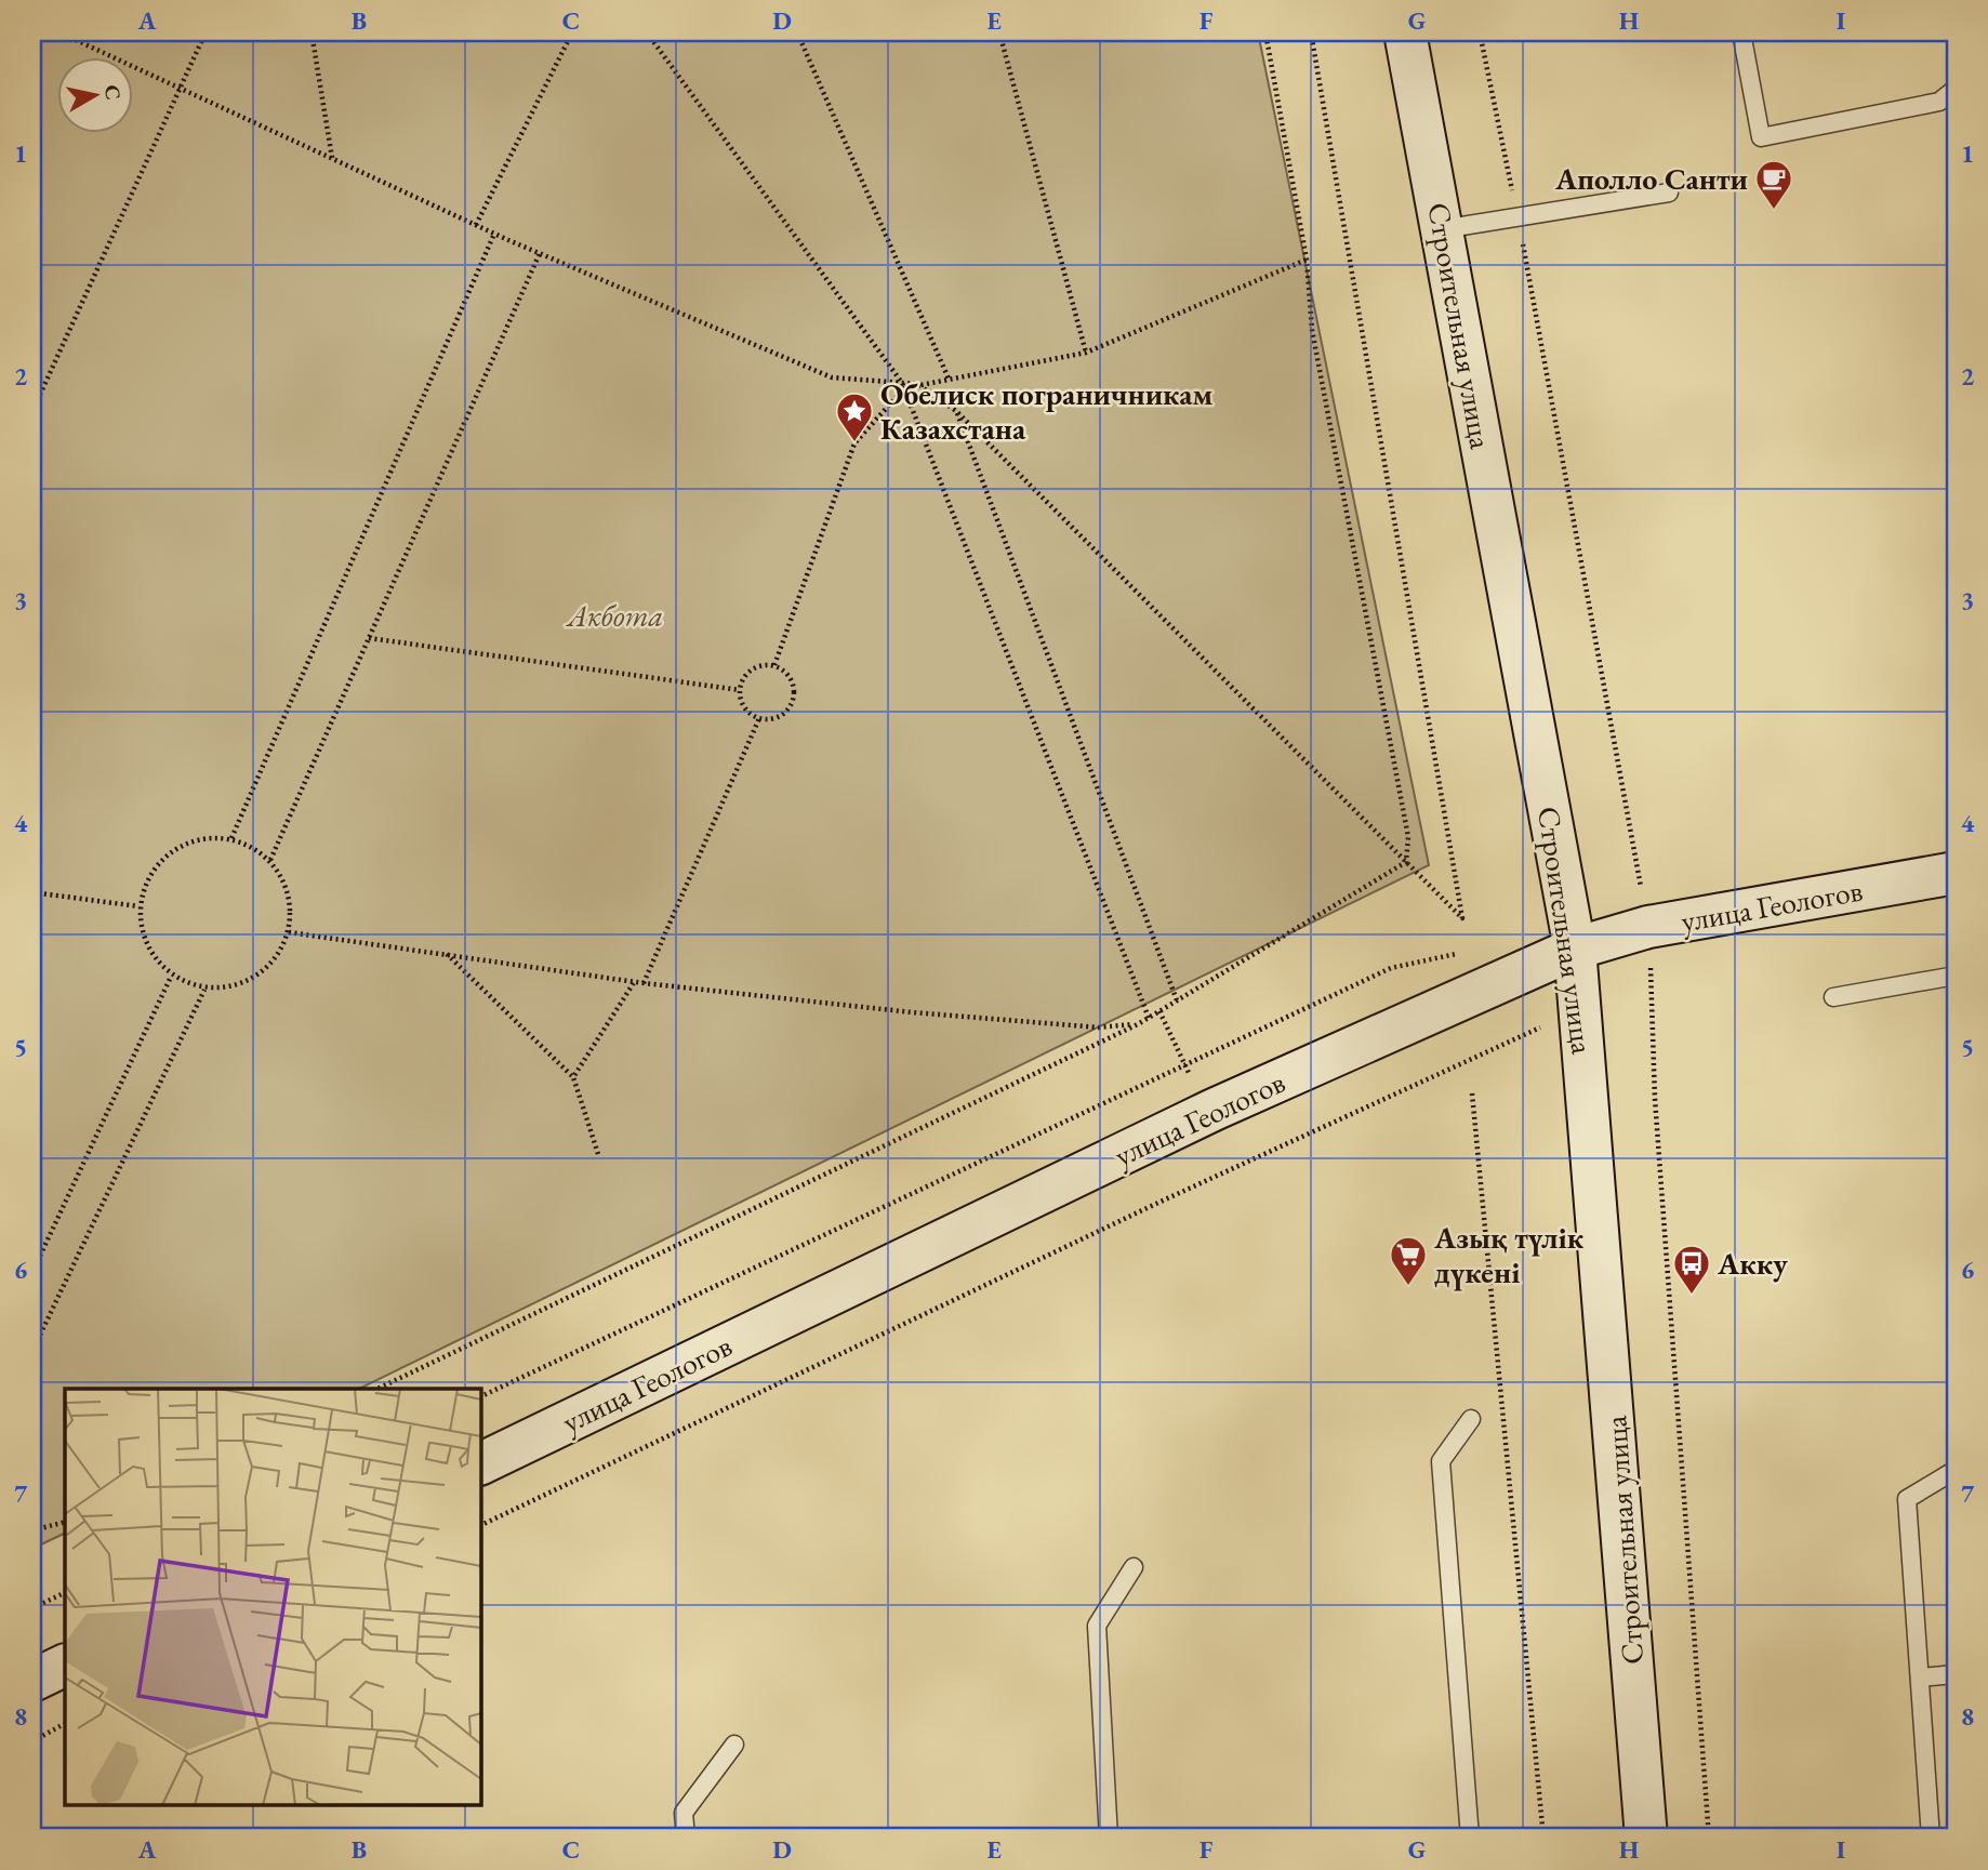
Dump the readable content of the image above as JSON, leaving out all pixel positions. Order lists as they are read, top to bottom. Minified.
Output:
{"streets":{"main road":["Строительная улица","улица Геологов"]},"crossings":[["Строительная улица","улица Геологов"]],"parks":["Акбота"],"places":{"cafe":["Аполло Санти"],"place":["Обелиск пограничникам Казахстана"],"supermarket":["Азық түлік дүкені"],"bus stop":["Акку"]},"north":"right","grid":{"columns":["A","B","C","D","E","F","G","H","I"],"rows":["1","2","3","4","5","6","7","8"]}}
